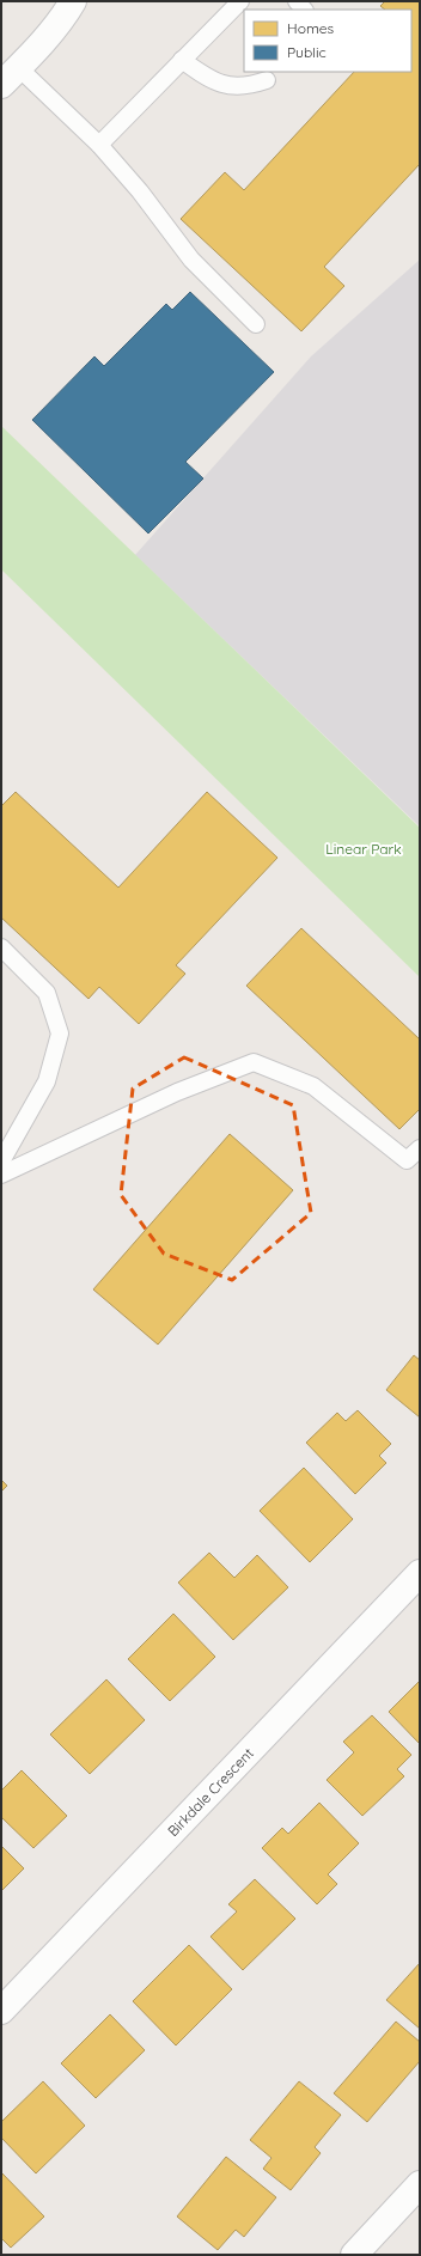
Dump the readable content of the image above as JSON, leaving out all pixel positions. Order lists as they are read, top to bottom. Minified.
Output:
{"streets":{"street":["Birkdale Crescent"]},"parks":["Linear Park"],"legend":["Homes","Public"]}
